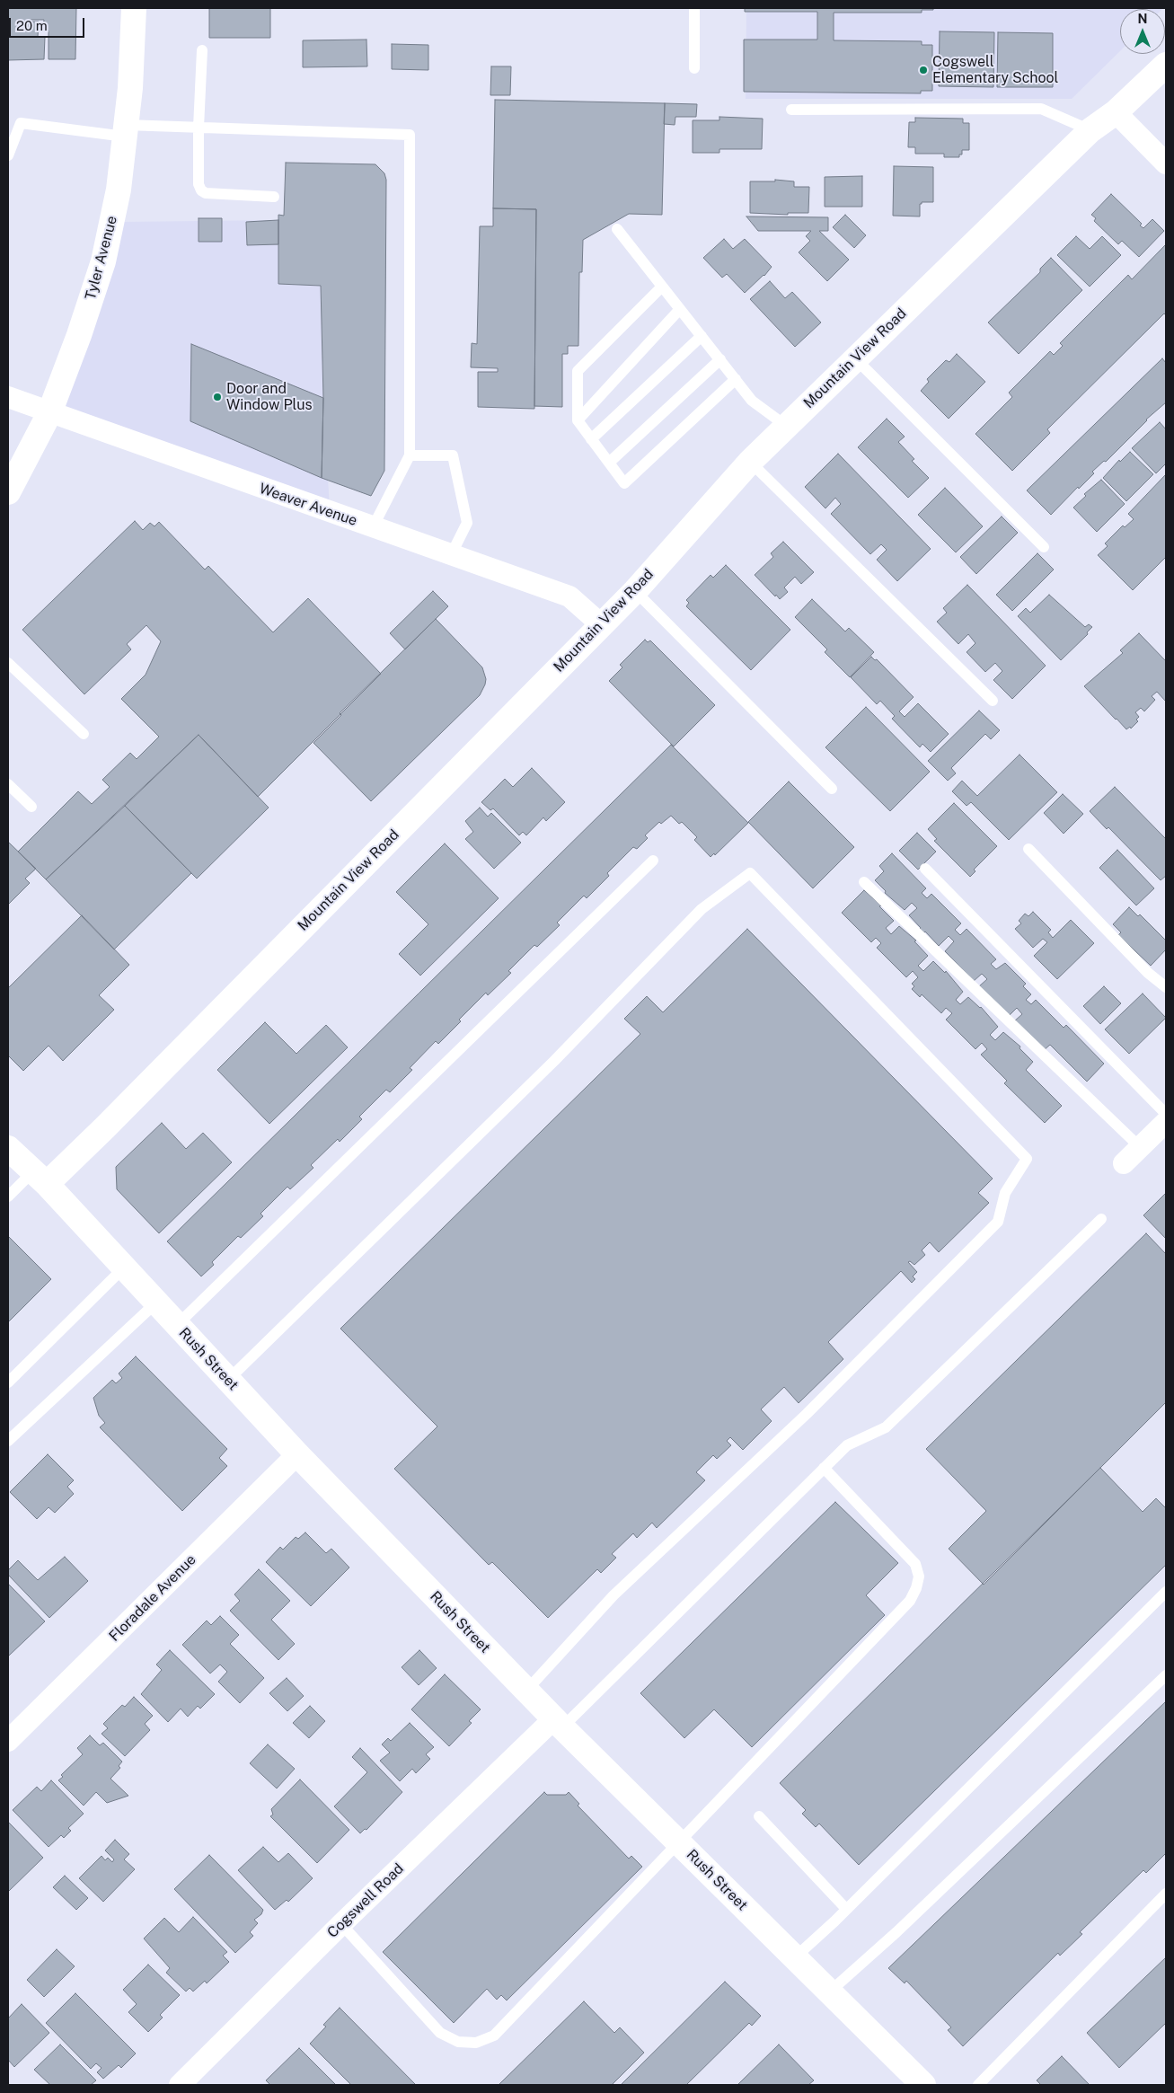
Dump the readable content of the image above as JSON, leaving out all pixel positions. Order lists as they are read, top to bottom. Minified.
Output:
{"streets":{"street":["Tyler Avenue","Mountain View Road","Weaver Avenue","Rush Street","Floradale Avenue","Cogswell Road"]},"crossings":[["Tyler Avenue","Weaver Avenue"],["Mountain View Road","Weaver Avenue"],["Mountain View Road","Rush Street"],["Rush Street","Floradale Avenue"],["Rush Street","Cogswell Road"]],"places":["Cogswell Elementary School","Door and Window Plus"],"scale_bar":"20 m","north":"top"}
